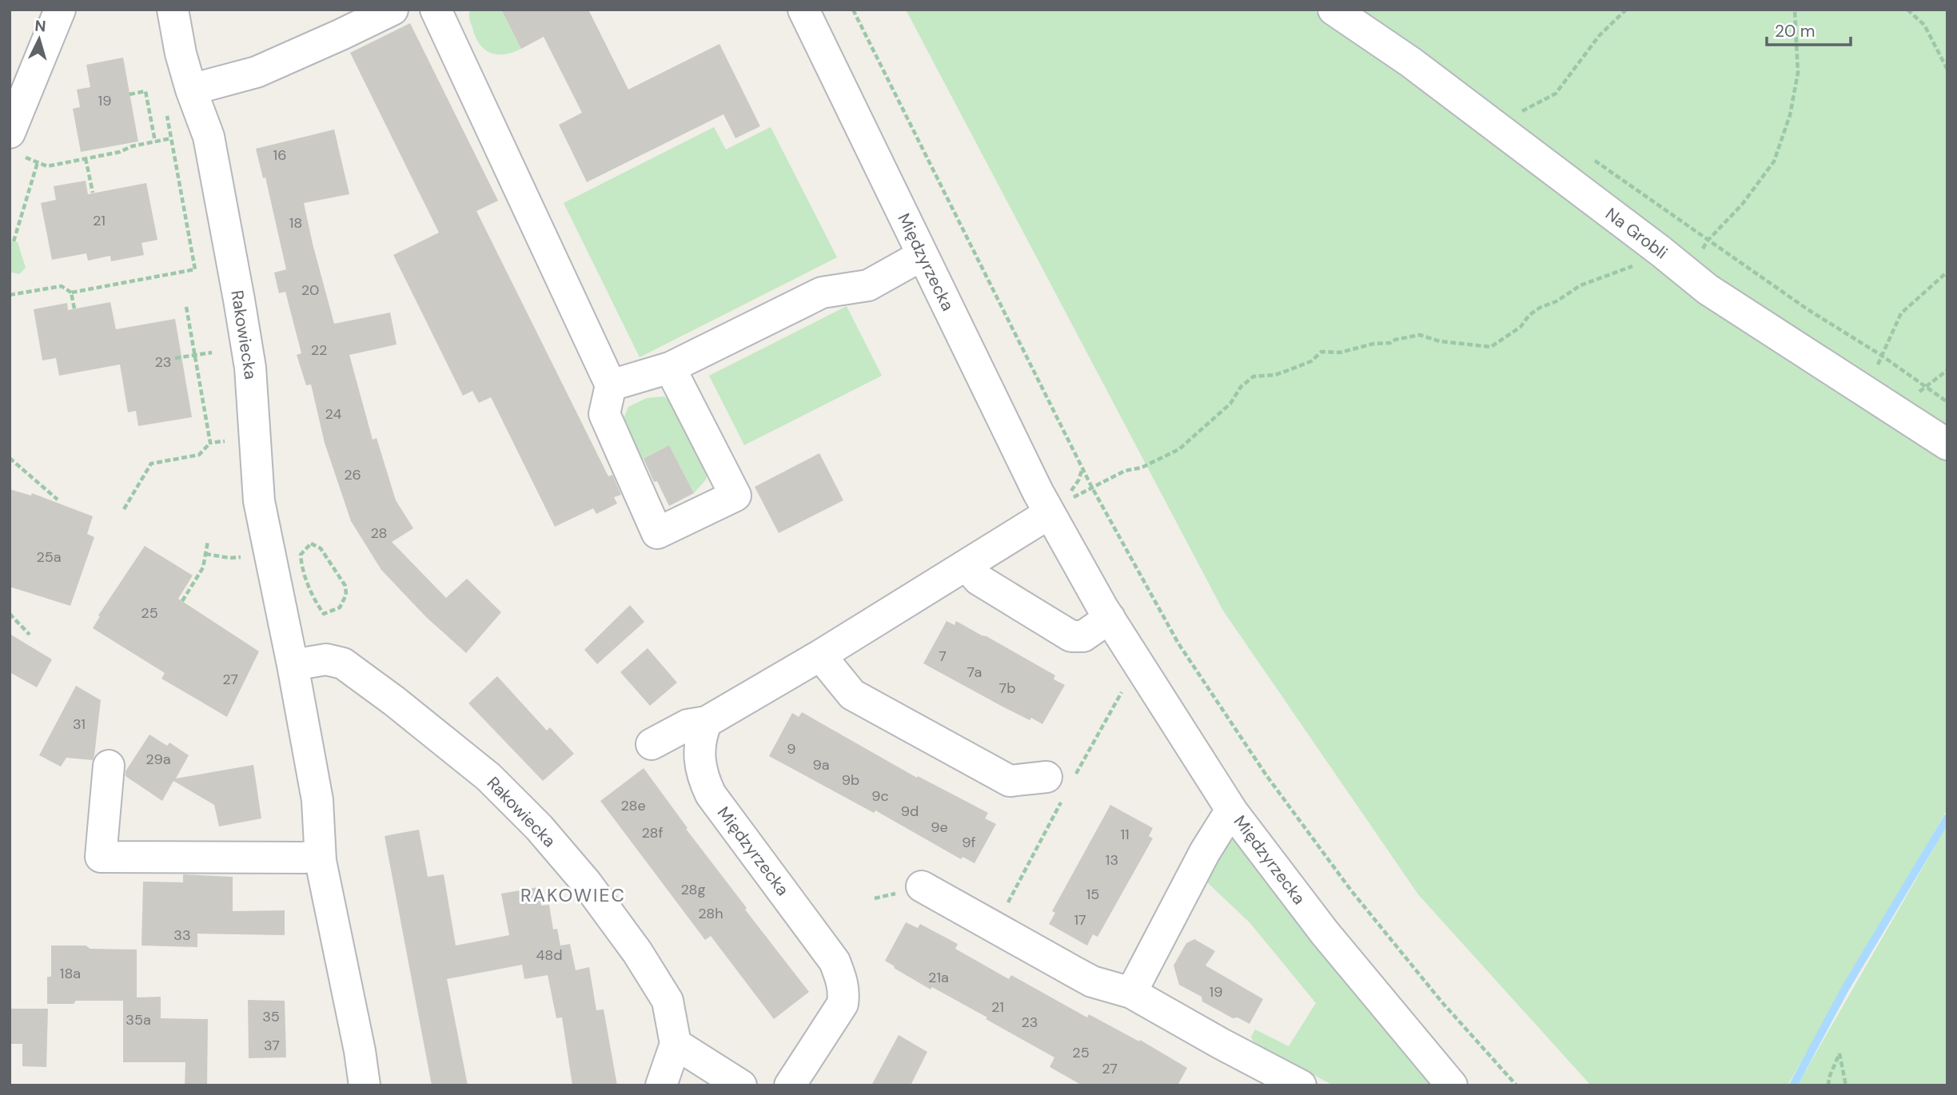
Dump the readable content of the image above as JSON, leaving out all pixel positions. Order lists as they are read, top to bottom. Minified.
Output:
{"streets":{"street":["Na Grobli","Międzyrzecka","Rakowiecka"]},"districts":["RAKOWIEC"],"house_numbers":["19","16","21","18","20","22","23","24","26","28","25a","25","7","7a","27","7b","31","9","29a","9a","9b","9c","28e","9d","9e","28f","11","9f","13","28g","15","28h","17","33","48d","18a","21a","19","21","35","35a","23","37","25","27"],"scale_bar":"20 m","north":"top"}
